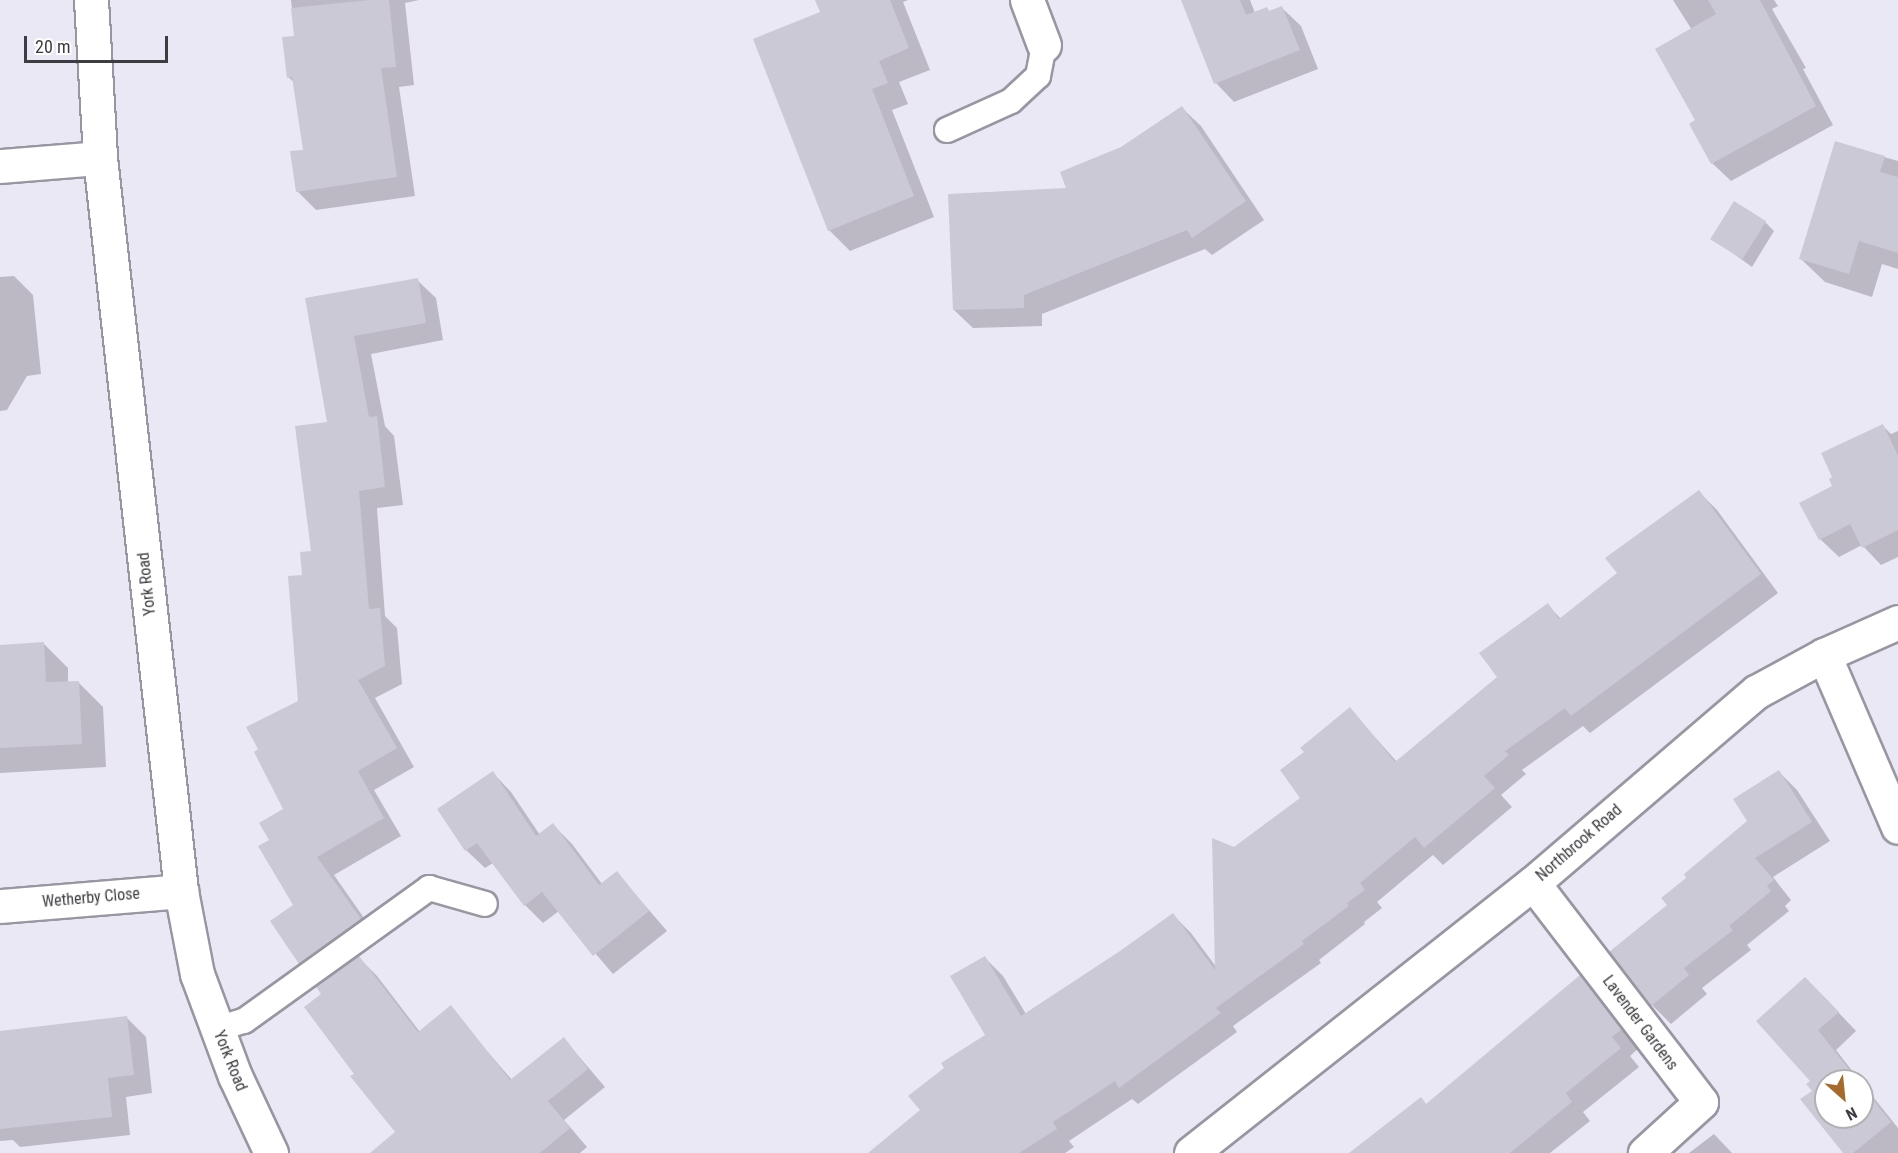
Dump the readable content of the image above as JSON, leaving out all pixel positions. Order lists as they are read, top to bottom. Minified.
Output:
{"streets":{"street":["York Road","Northbrook Road","Wetherby Close","Lavender Gardens"]},"crossings":[["York Road","Wetherby Close"],["Northbrook Road","Lavender Gardens"]],"scale_bar":"20 m","north":"bottom right"}
